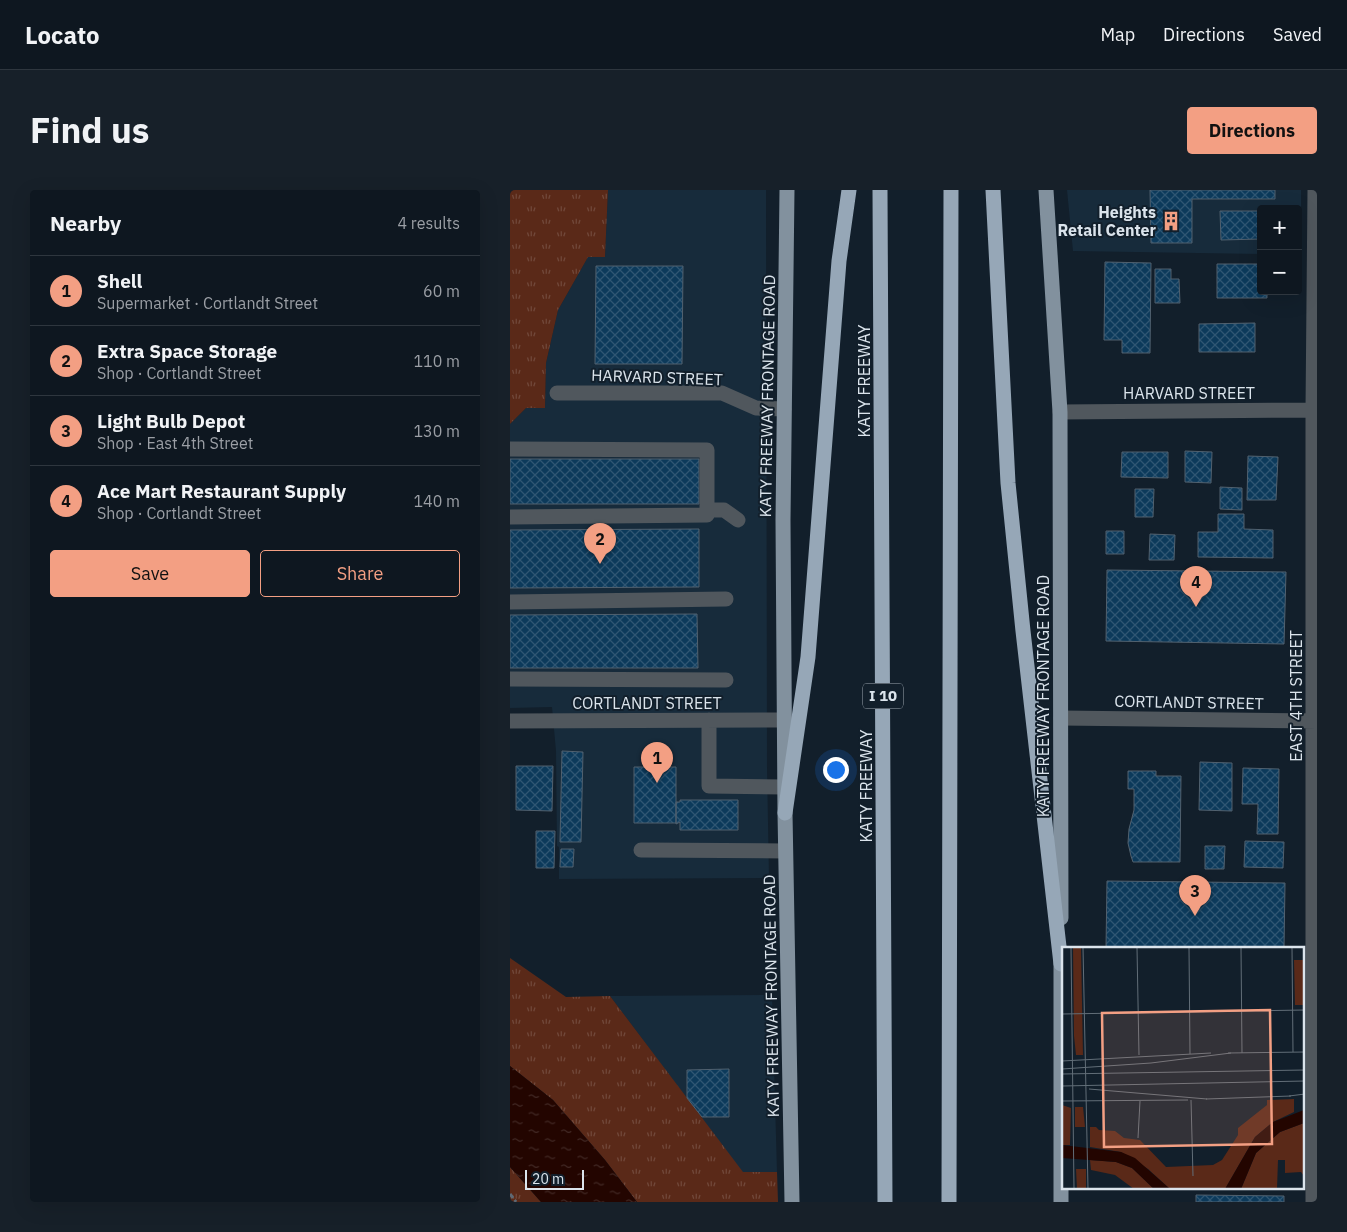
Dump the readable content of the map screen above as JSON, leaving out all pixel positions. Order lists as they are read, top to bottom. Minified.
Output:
{"streets":{"highway":["KATY FREEWAY","I 10"],"main road":["KATY FREEWAY FRONTAGE ROAD"],"street":["HARVARD STREET","EAST 4TH STREET","CORTLANDT STREET"]},"crossings":[["HARVARD STREET","KATY FREEWAY FRONTAGE ROAD"],["HARVARD STREET","EAST 4TH STREET"],["KATY FREEWAY FRONTAGE ROAD","CORTLANDT STREET"],["EAST 4TH STREET","CORTLANDT STREET"]],"places":{"building":["Heights Retail Center"]},"scale_bar":"20 m","page":{"header":"Locato","nav":["Map","Directions","Saved"],"title":"Find us","buttons":["Directions",["Save","Share"]],"heading":["Nearby","4 results"],"map_buttons":["+","−"],"list":[{"mark":"1","name":"Shell","note":"Supermarket · Cortlandt Street","value":"60 m"},{"mark":"2","name":"Extra Space Storage","note":"Shop · Cortlandt Street","value":"110 m"},{"mark":"3","name":"Light Bulb Depot","note":"Shop · East 4th Street","value":"130 m"},{"mark":"4","name":"Ace Mart Restaurant Supply","note":"Shop · Cortlandt Street","value":"140 m"}],"pins":["2","4","1","3"],"scale":"20 m"}}
